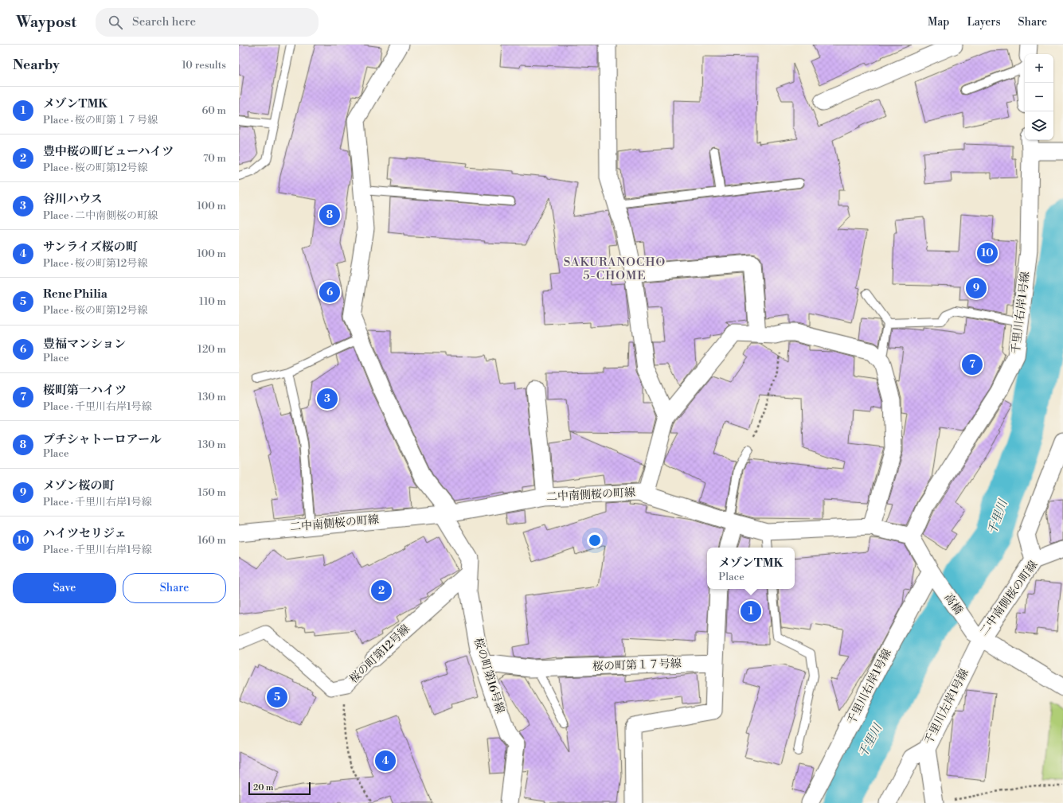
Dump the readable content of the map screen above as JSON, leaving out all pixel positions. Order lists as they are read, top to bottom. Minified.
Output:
{"streets":{"street":["千里川右岸1号線","二中南側桜の町線","高橋","桜の町第12号線","桜の町第１７号線","桜の町第16号線","千里川左岸1号線"]},"crossings":[["千里川右岸1号線","二中南側桜の町線"],["千里川右岸1号線","高橋"],["二中南側桜の町線","高橋"],["二中南側桜の町線","桜の町第16号線"],["二中南側桜の町線","千里川左岸1号線"],["高橋","千里川左岸1号線"],["桜の町第12号線","桜の町第16号線"],["桜の町第１７号線","桜の町第16号線"]],"districts":["SAKURANOCHO 5-CHOME"],"water":["千里川"],"scale_bar":"20 m","page":{"header":"Waypost","search":"Search here","nav":["Map","Layers","Share"],"heading":["Nearby","10 results"],"map_buttons":["+","−"],"list":[{"mark":"1","name":"メゾンTMK","note":"Place · 桜の町第１７号線","value":"60 m"},{"mark":"2","name":"豊中桜の町ビューハイツ","note":"Place · 桜の町第12号線","value":"70 m"},{"mark":"3","name":"谷川ハウス","note":"Place · 二中南側桜の町線","value":"100 m"},{"mark":"4","name":"サンライズ桜の町","note":"Place · 桜の町第12号線","value":"100 m"},{"mark":"5","name":"Rene Philia","note":"Place · 桜の町第12号線","value":"110 m"},{"mark":"6","name":"豊福マンション","note":"Place","value":"120 m"},{"mark":"7","name":"桜町第一ハイツ","note":"Place · 千里川右岸1号線","value":"130 m"},{"mark":"8","name":"プチシャトーロアール","note":"Place","value":"130 m"},{"mark":"9","name":"メゾン桜の町","note":"Place · 千里川右岸1号線","value":"150 m"},{"mark":"10","name":"ハイツセリジェ","note":"Place · 千里川右岸1号線","value":"160 m"}],"pins":["8","10","9","6","7","3","2","1","5","4"],"popup":["メゾンTMK","Place"],"buttons":["Save","Share"],"scale":"20 m"}}
